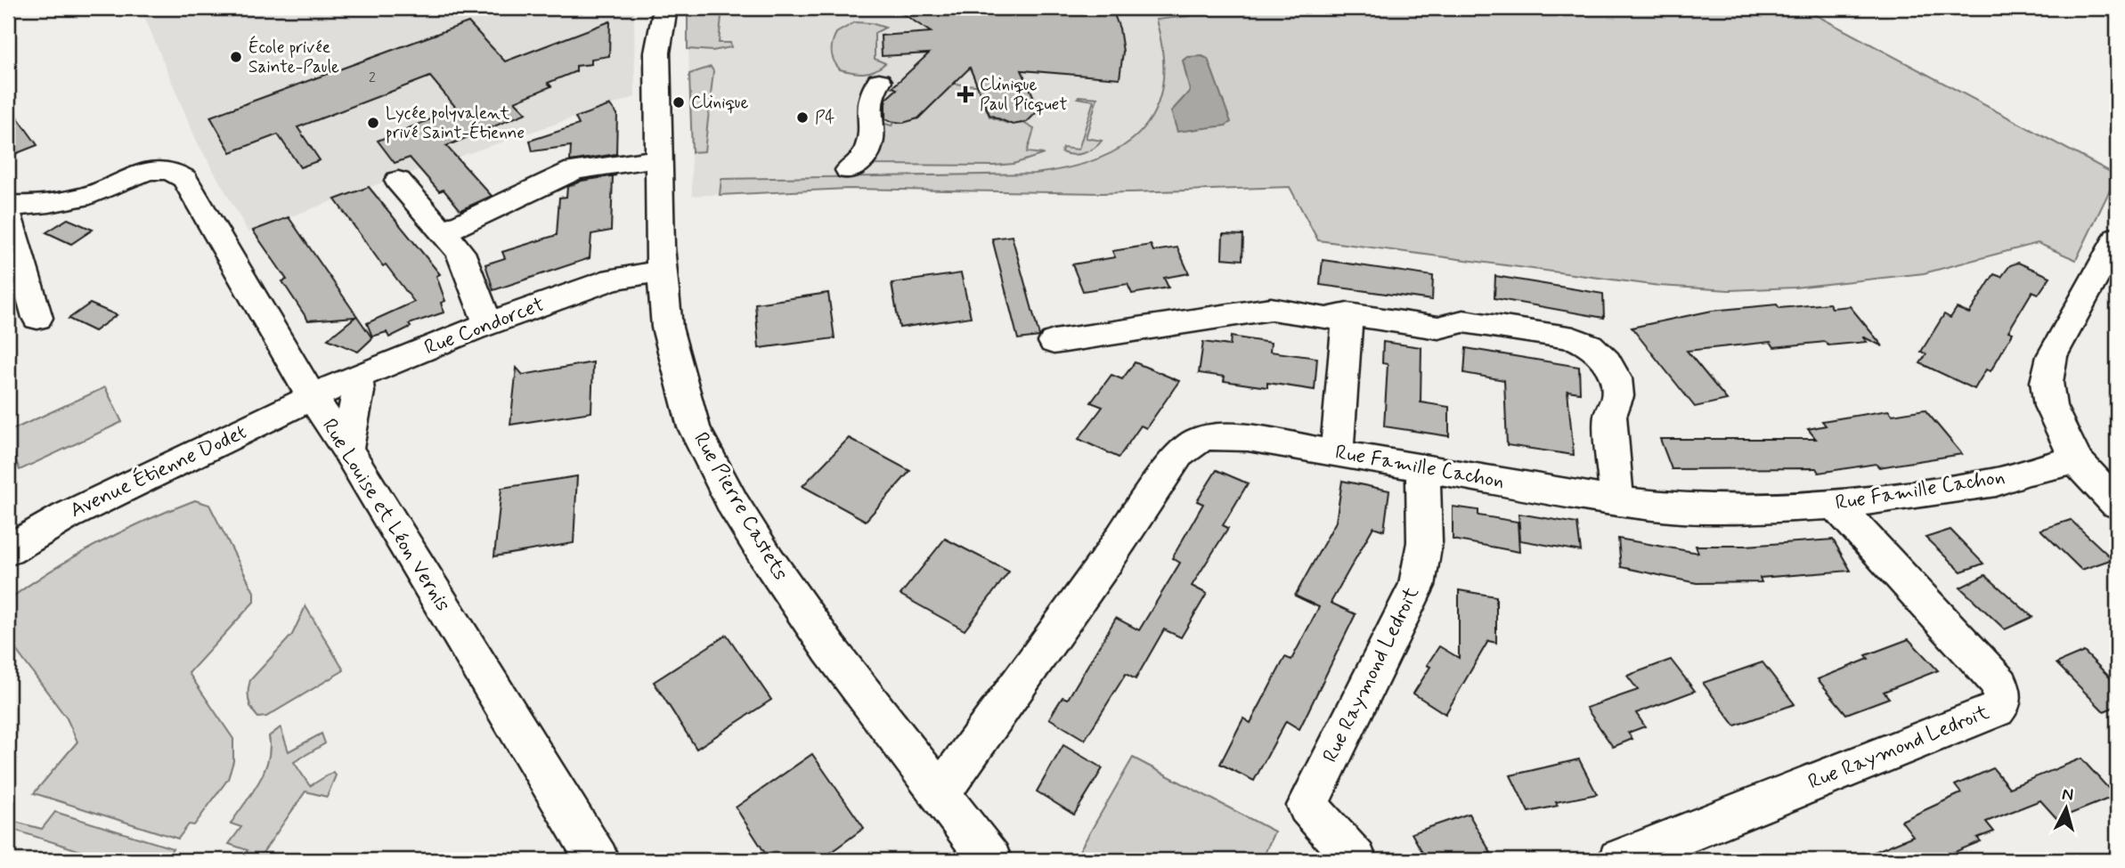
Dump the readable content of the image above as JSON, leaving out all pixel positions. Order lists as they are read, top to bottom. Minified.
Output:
{"streets":{"street":["Rue Condorcet","Rue Famille Cachon","Avenue Étienne Dodet","Rue Pierre Castets","Rue Louise et Léon Vernis","Rue Raymond Ledroit"]},"crossings":[["Rue Condorcet","Avenue Étienne Dodet"],["Rue Condorcet","Rue Pierre Castets"],["Rue Condorcet","Rue Louise et Léon Vernis"],["Rue Famille Cachon","Rue Pierre Castets"],["Rue Famille Cachon","Rue Raymond Ledroit"],["Avenue Étienne Dodet","Rue Louise et Léon Vernis"]],"places":{"other":["École privée Sainte-Paule","Clinique","P4","Lycée polyvalent privé Saint-Étienne"],"health":["Clinique Paul Picquet"]},"house_numbers":["2"],"north":"top"}
